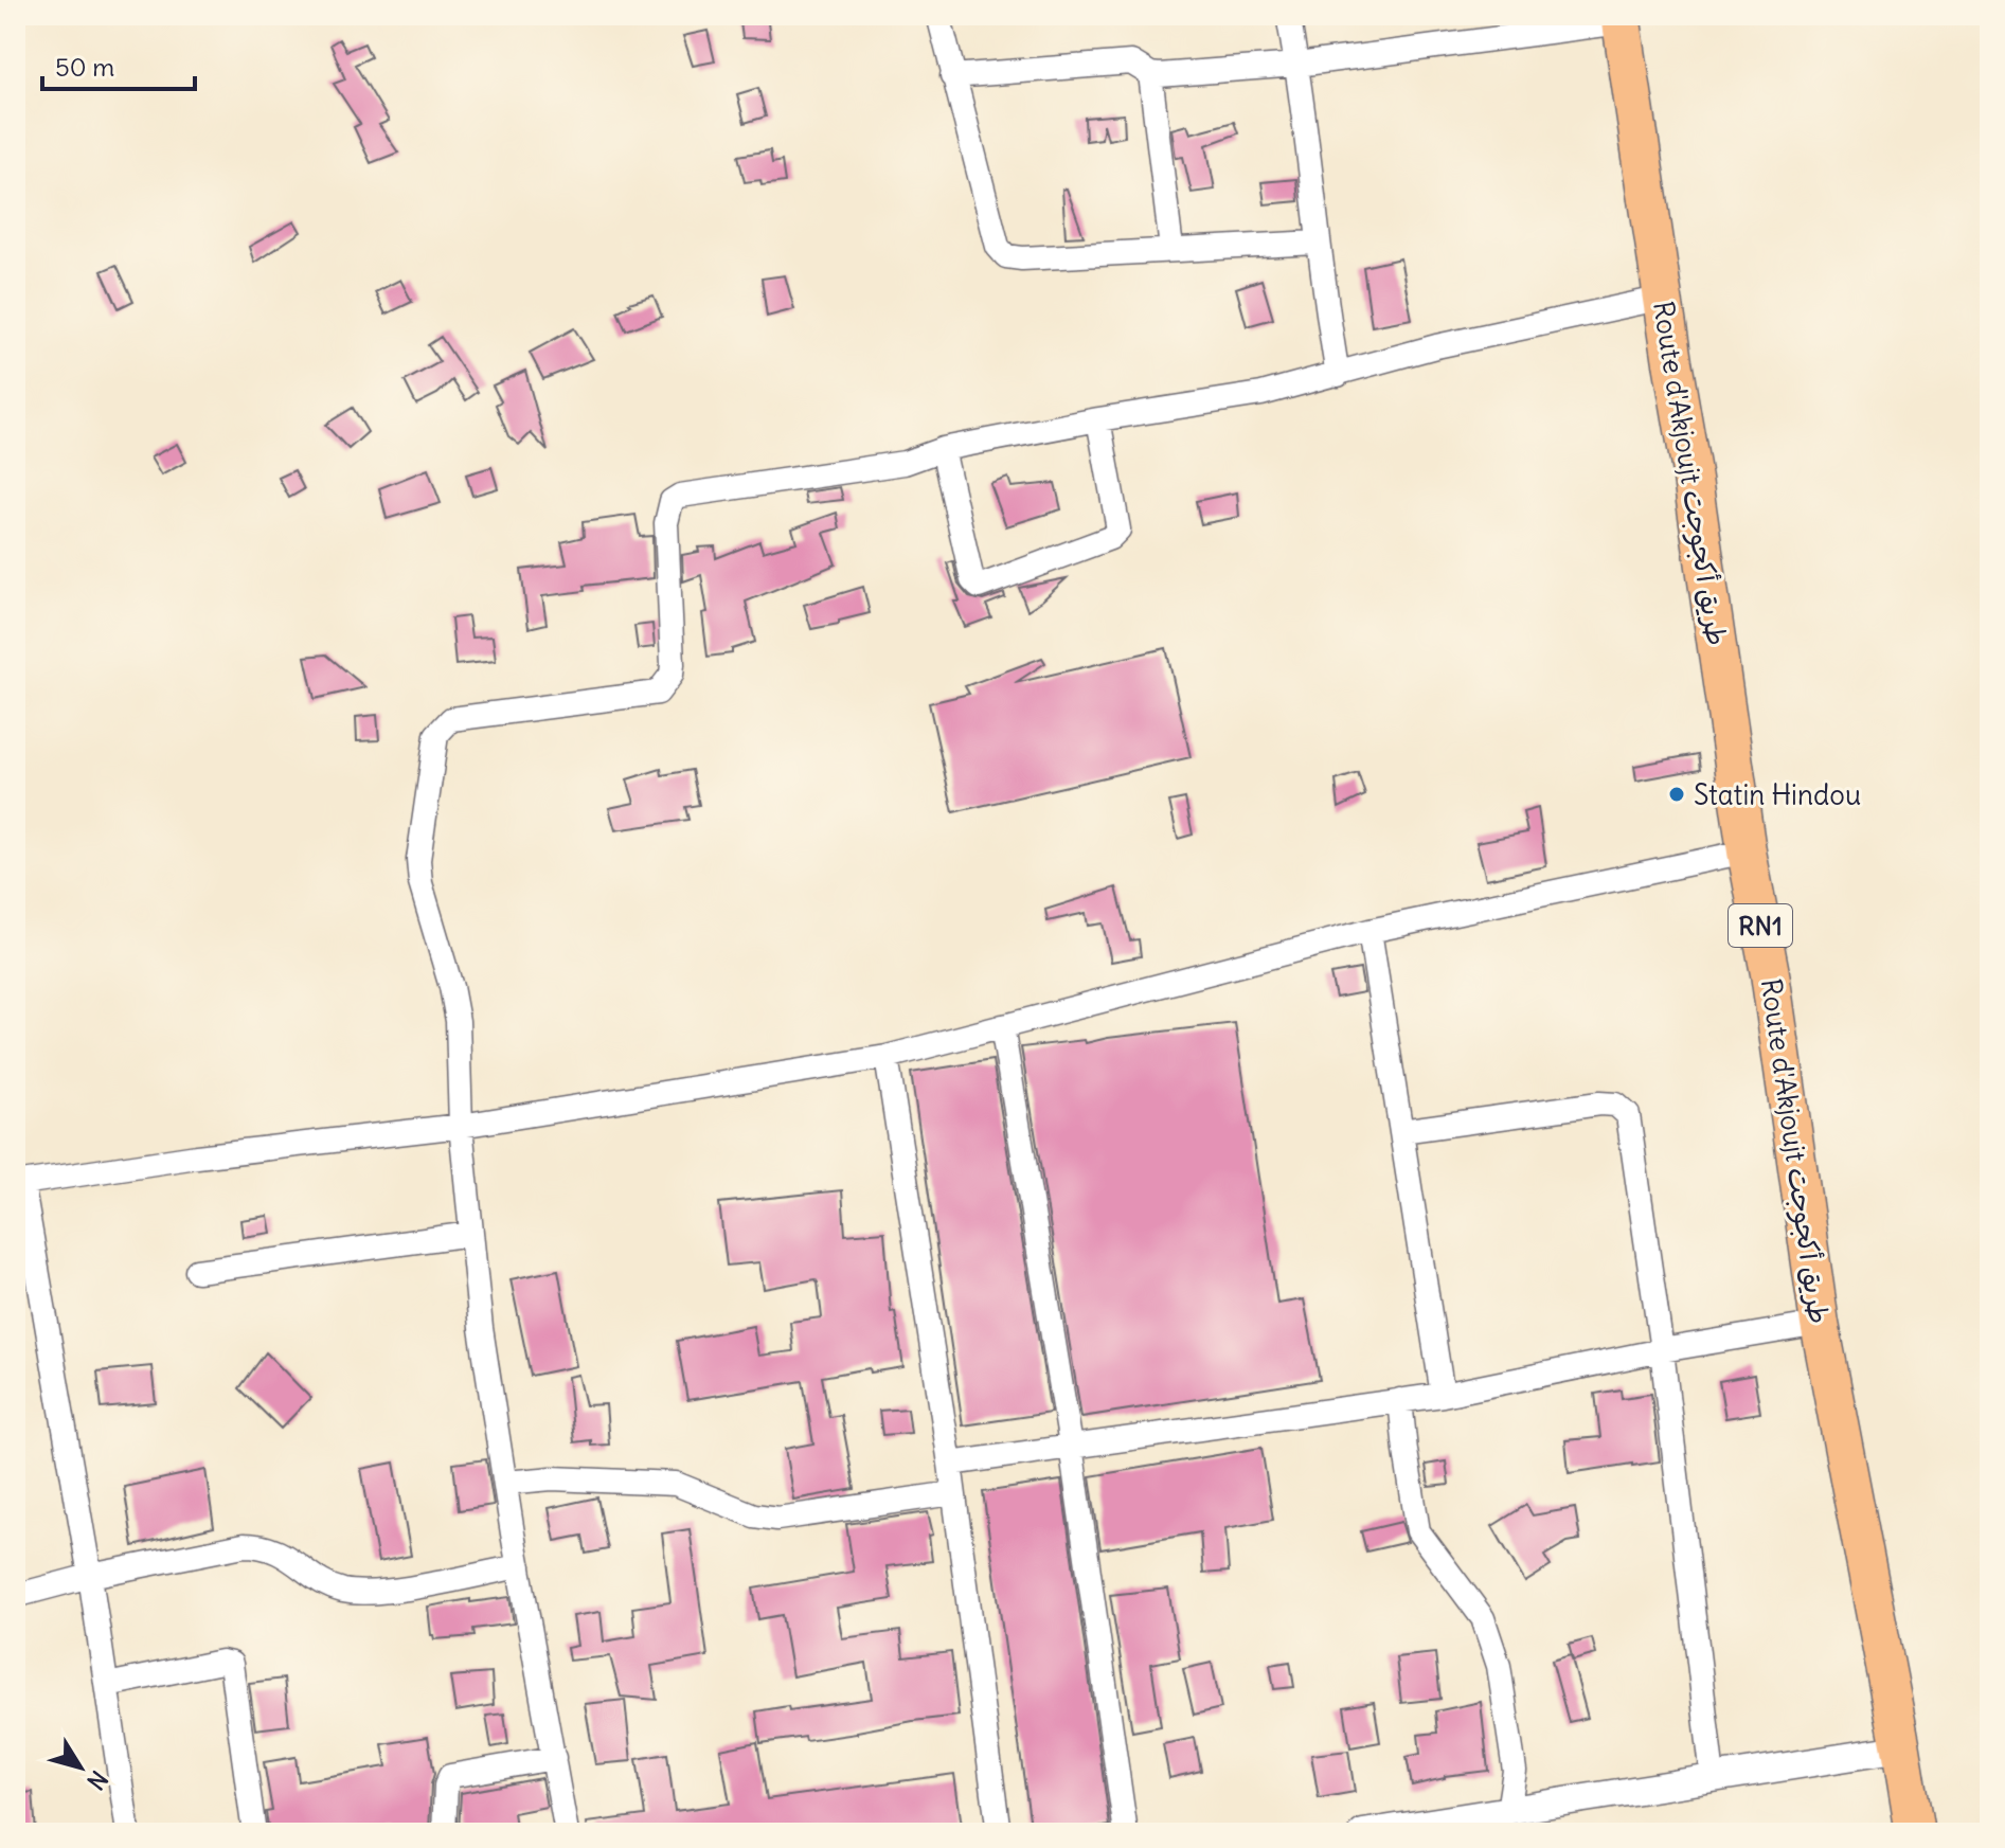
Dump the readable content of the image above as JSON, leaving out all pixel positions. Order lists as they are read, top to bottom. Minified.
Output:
{"streets":{"highway":["Route d'Akjoujt طريق أكجوجت","RN1"]},"places":["Statin Hindou"],"scale_bar":"50 m","north":"bottom right"}
